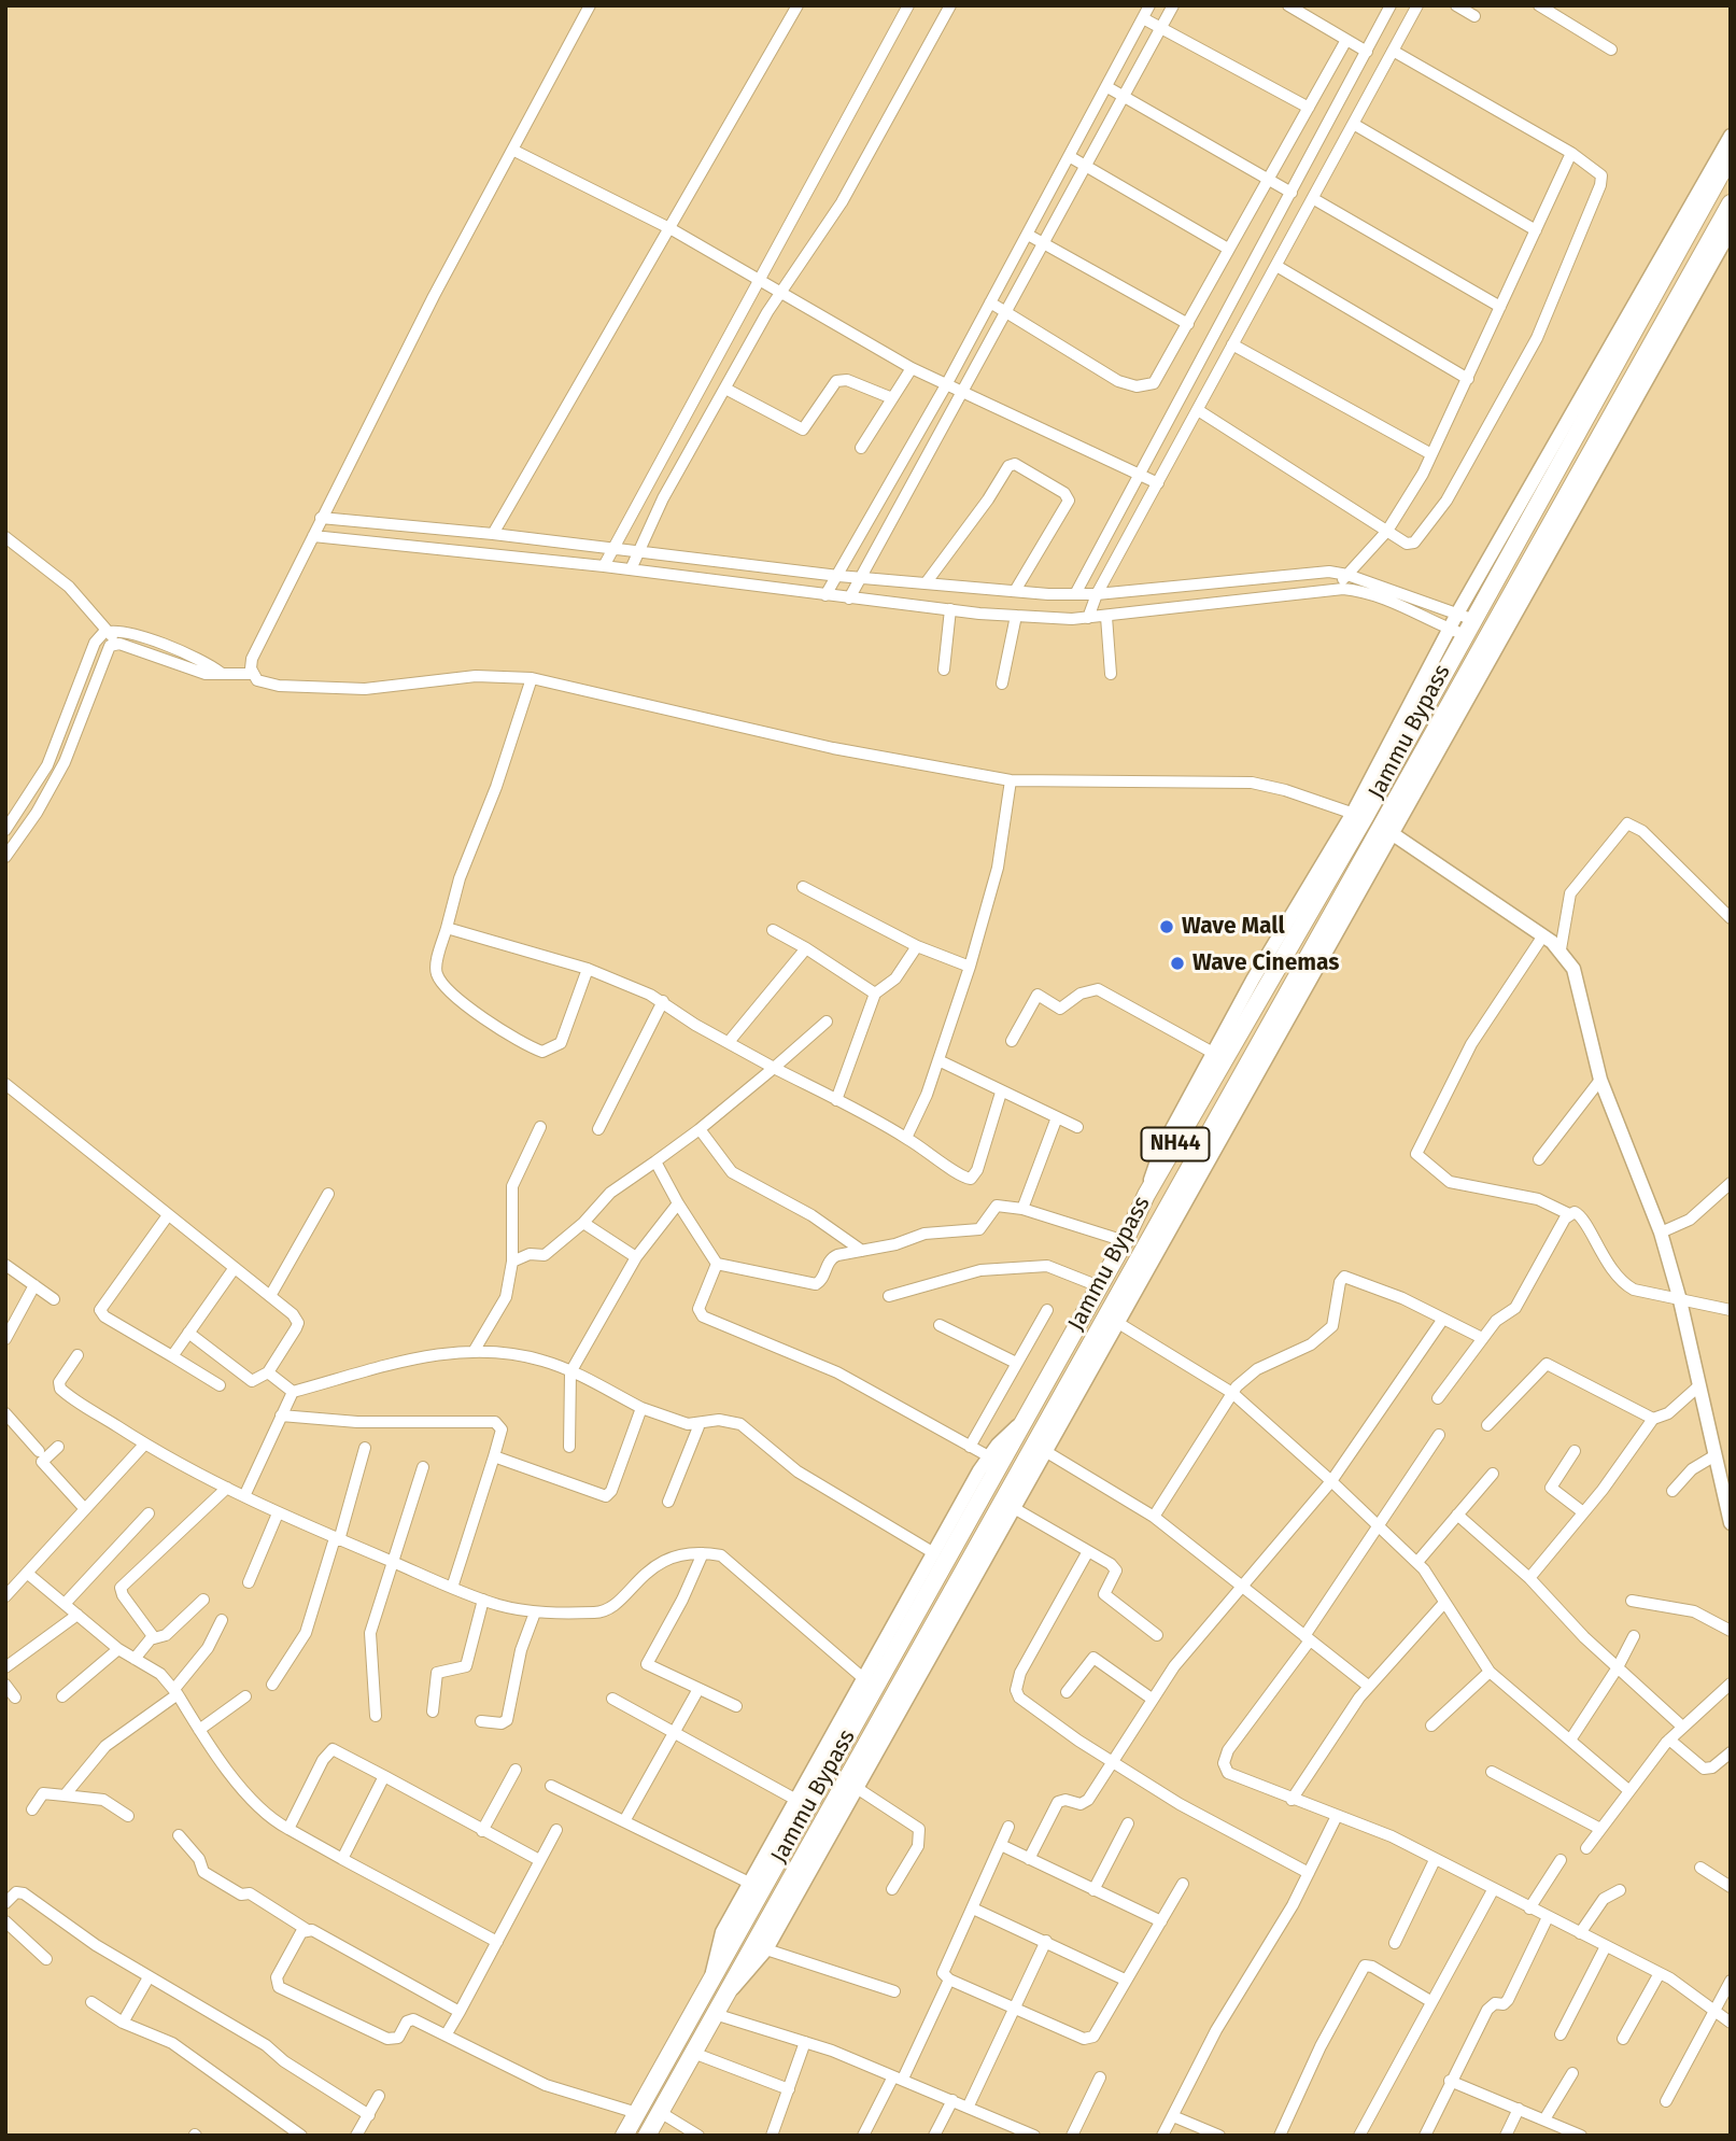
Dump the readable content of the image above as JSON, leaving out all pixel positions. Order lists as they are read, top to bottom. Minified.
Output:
{"streets":{"highway":["Jammu Bypass","NH44"]},"places":["Wave Mall","Wave Cinemas"]}
